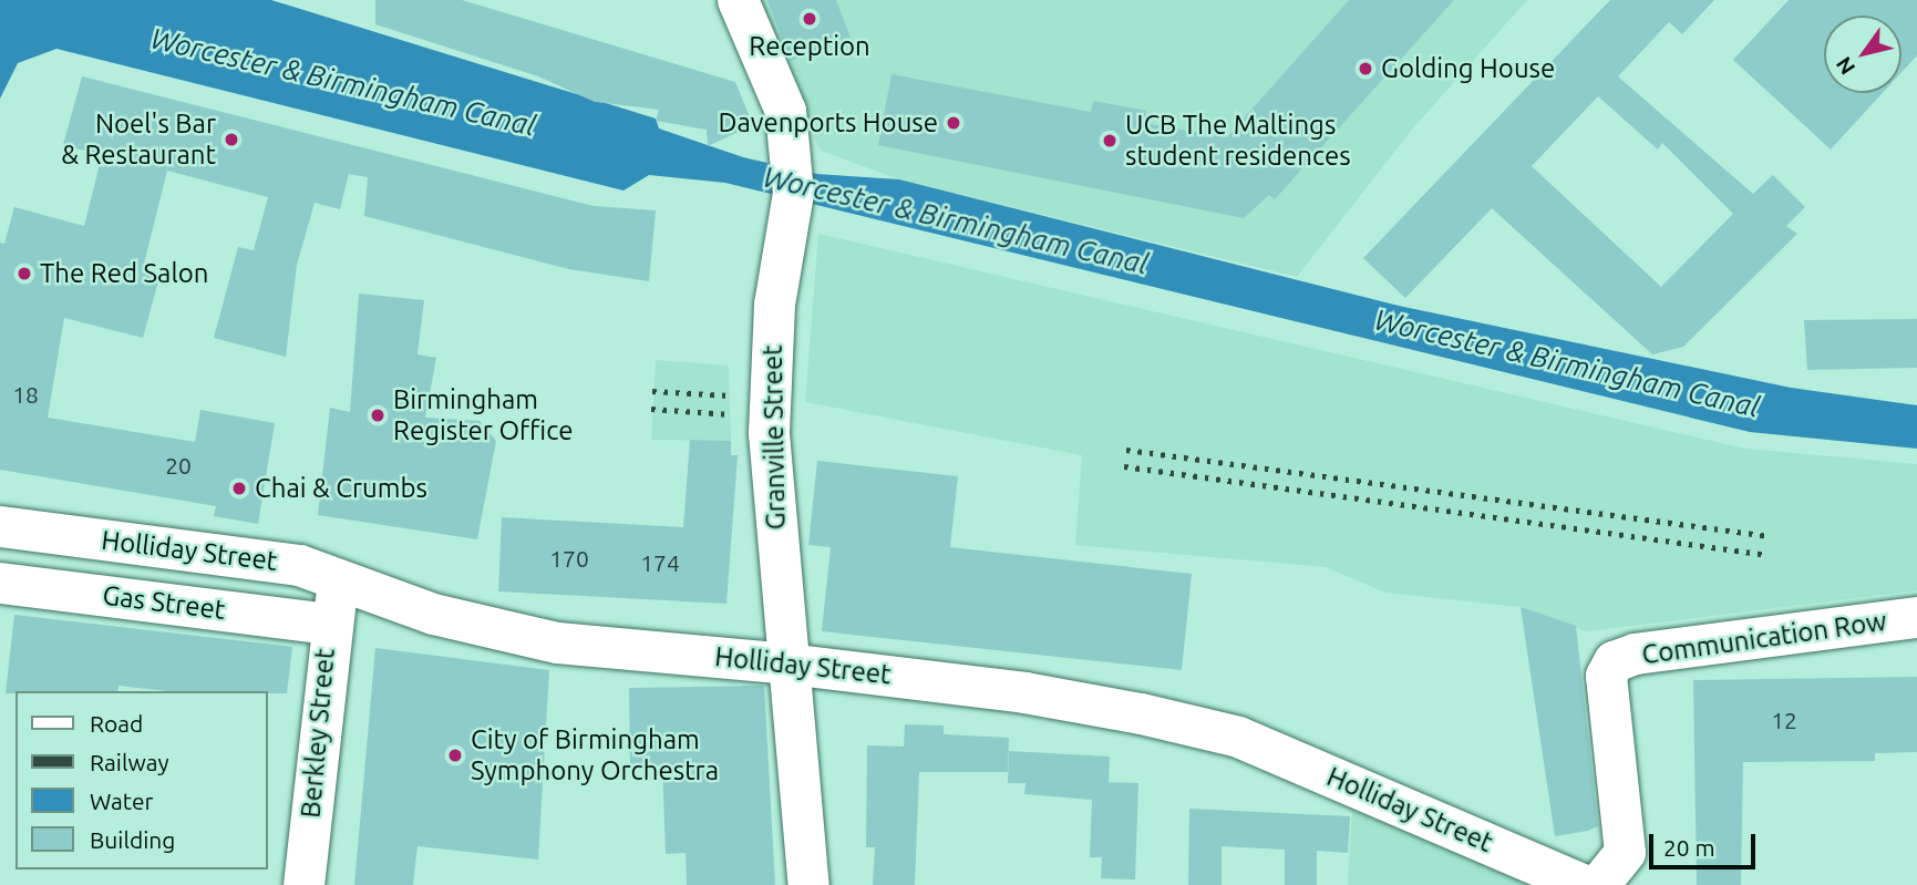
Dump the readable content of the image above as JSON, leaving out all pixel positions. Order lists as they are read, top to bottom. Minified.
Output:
{"streets":{"street":["Granville Street","Holliday Street","Gas Street","Communication Row","Berkley Street"]},"crossings":[["Granville Street","Holliday Street"],["Holliday Street","Berkley Street"],["Gas Street","Berkley Street"]],"water":["Worcester & Birmingham Canal"],"places":["Reception","Golding House","Davenports House","Noel's Bar & Restaurant","UCB The Maltings student residences","The Red Salon","Birmingham Register Office","Chai & Crumbs","City of Birmingham Symphony Orchestra"],"house_numbers":["18","20","170","174","12"],"legend":["Road","Railway","Water","Building"],"scale_bar":"20 m","north":"bottom left"}
